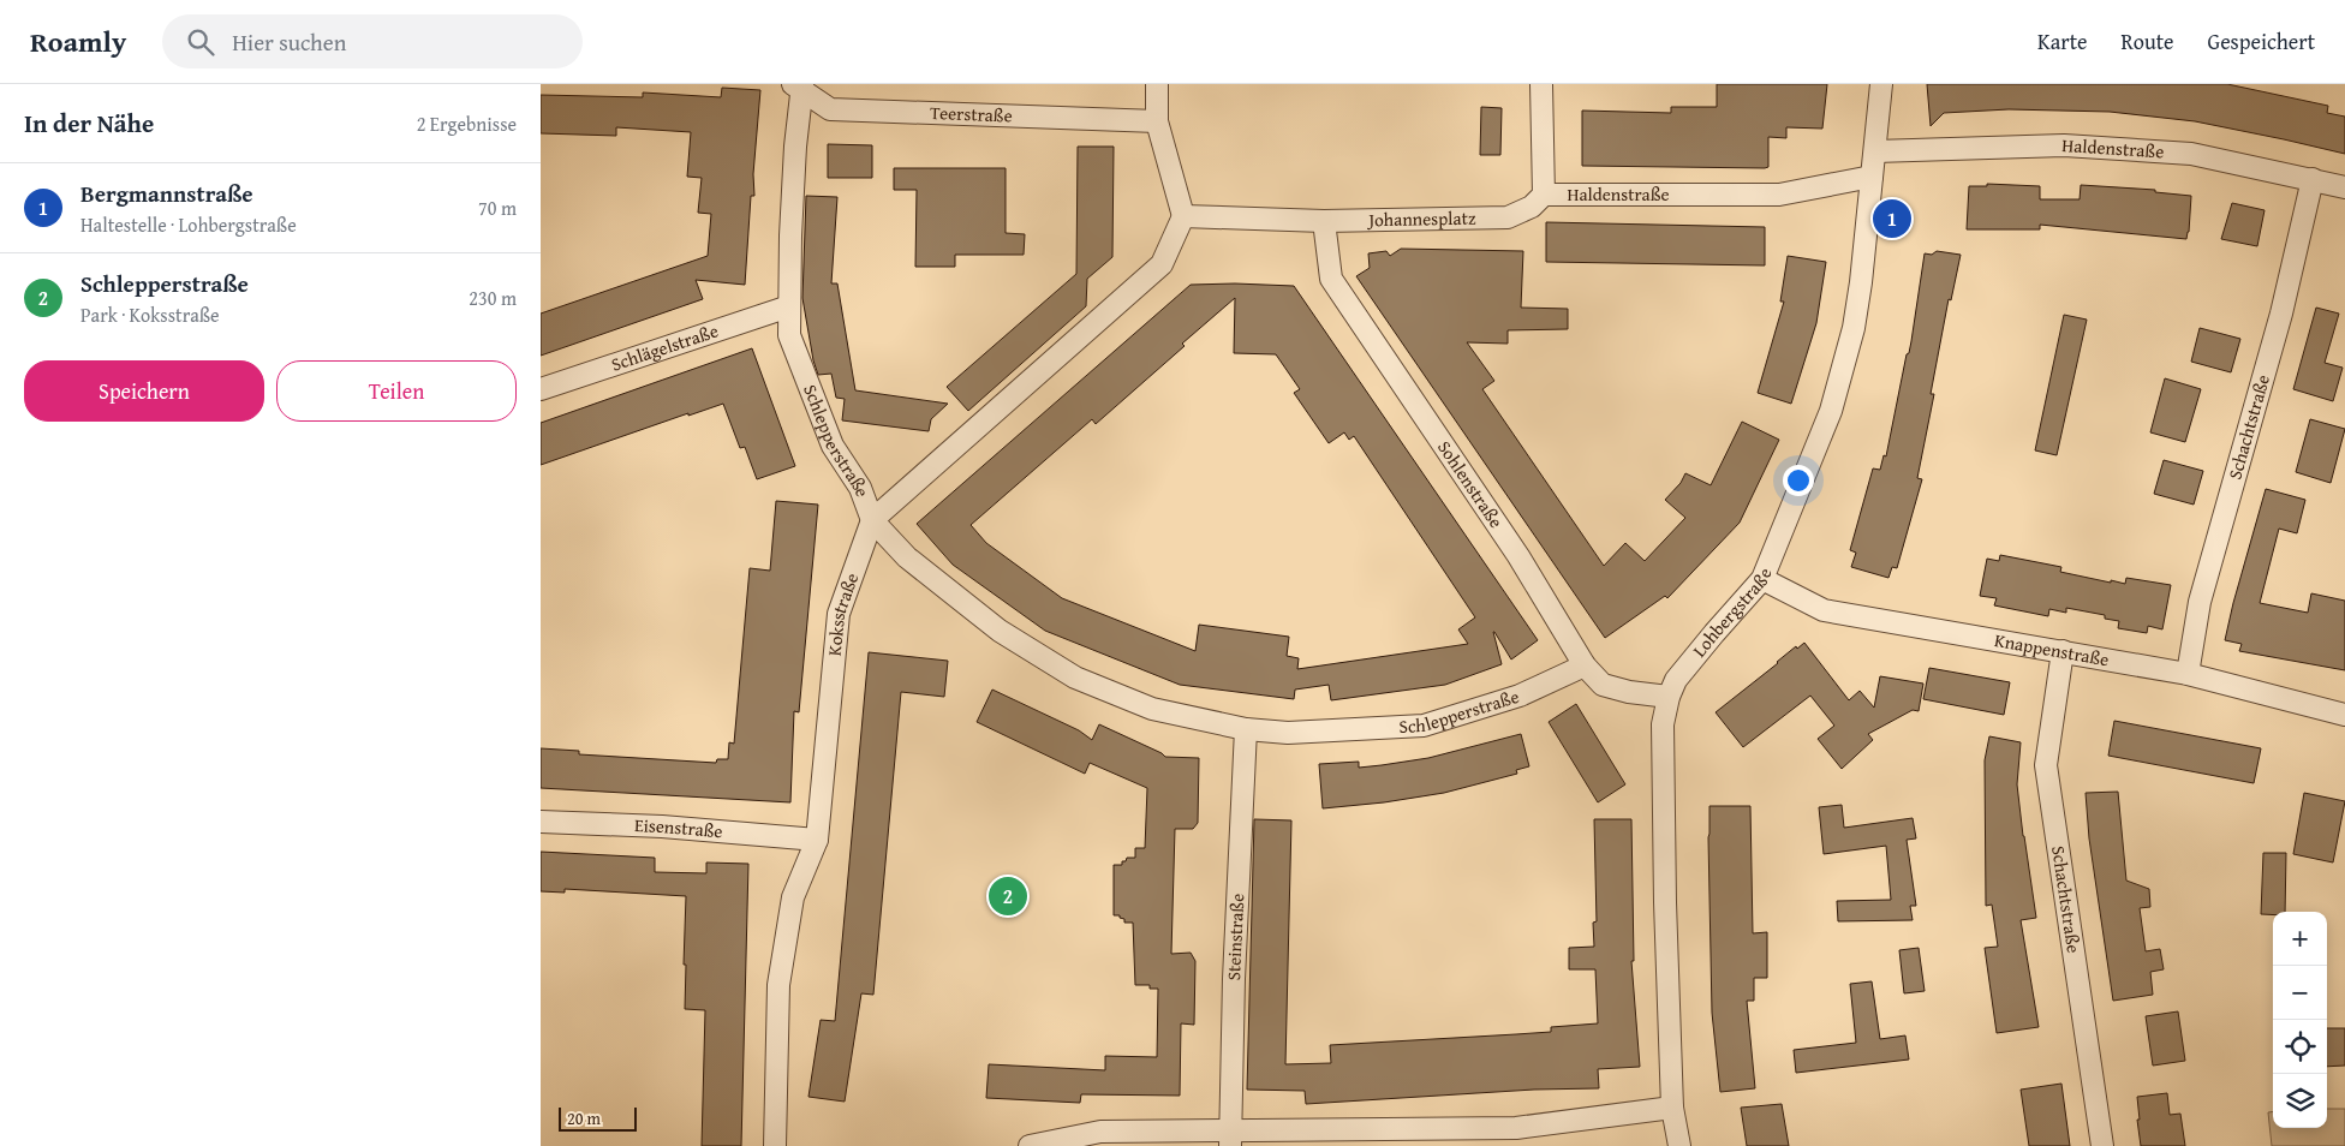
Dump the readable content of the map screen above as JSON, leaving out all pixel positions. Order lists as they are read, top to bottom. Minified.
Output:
{"streets":{"street":["Teerstraße","Haldenstraße","Johannesplatz","Schlägelstraße","Schachtstraße","Schlepperstraße","Sohlenstraße","Lohbergstraße","Koksstraße","Knappenstraße","Eisenstraße","Steinstraße"]},"crossings":[["Teerstraße","Schlepperstraße"],["Haldenstraße","Johannesplatz"],["Haldenstraße","Schachtstraße"],["Haldenstraße","Lohbergstraße"],["Johannesplatz","Sohlenstraße"],["Johannesplatz","Koksstraße"],["Schlägelstraße","Schlepperstraße"],["Schachtstraße","Knappenstraße"],["Schlepperstraße","Sohlenstraße"],["Schlepperstraße","Koksstraße"],["Schlepperstraße","Steinstraße"],["Sohlenstraße","Lohbergstraße"],["Lohbergstraße","Knappenstraße"],["Koksstraße","Eisenstraße"]],"scale_bar":"20 m","page":{"header":"Roamly","search":"Hier suchen","nav":["Karte","Route","Gespeichert"],"heading":["In der Nähe","2 Ergebnisse"],"list":[{"mark":"1","name":"Bergmannstraße","note":"Haltestelle · Lohbergstraße","value":"70 m"},{"mark":"2","name":"Schlepperstraße","note":"Park · Koksstraße","value":"230 m"}],"pins":["1","2"],"buttons":["Speichern","Teilen"],"map_buttons":["+","−"],"scale":"20 m"}}
